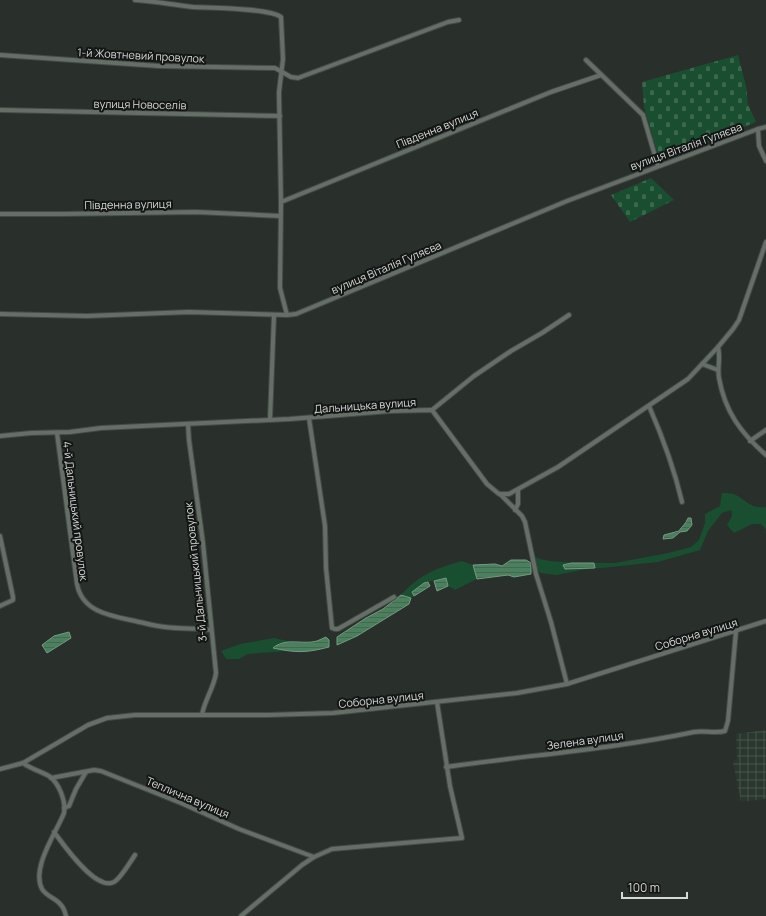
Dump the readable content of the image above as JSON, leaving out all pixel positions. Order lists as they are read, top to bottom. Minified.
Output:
{"streets":{"street":["1-й Жовтневий провулок","вулиця Новоселів","Південна вулиця","вулиця Віталія Гуляєва","Дальницька вулиця","4-й Дальницький провулок","3-й Дальницький провулок","Соборна вулиця","Зелена вулиця","Теплична вулиця"]},"crossings":[["Дальницька вулиця","4-й Дальницький провулок"],["Дальницька вулиця","3-й Дальницький провулок"],["Дальницька вулиця","Соборна вулиця"],["4-й Дальницький провулок","3-й Дальницький провулок"],["3-й Дальницький провулок","Соборна вулиця"],["Соборна вулиця","Зелена вулиця"]],"scale_bar":"100 m"}
